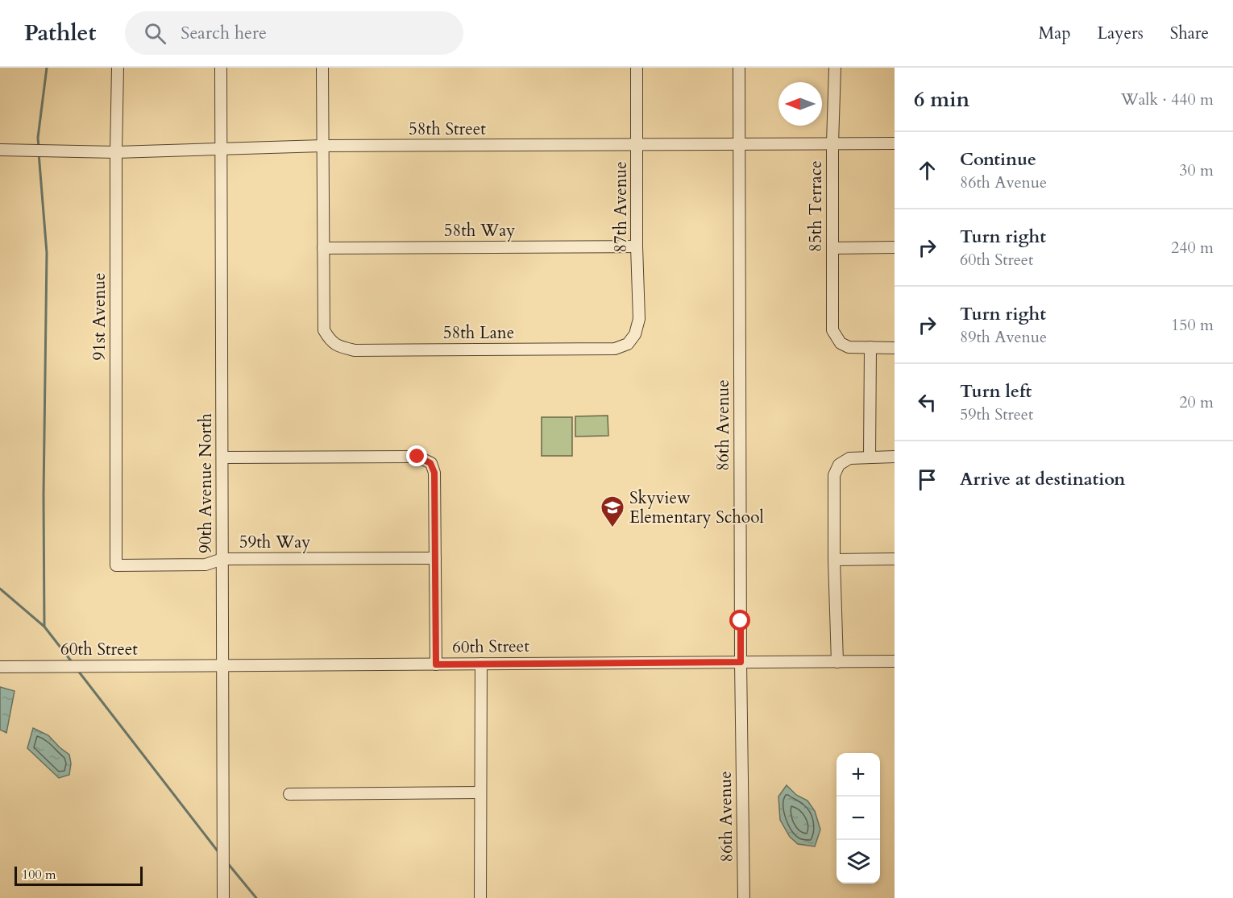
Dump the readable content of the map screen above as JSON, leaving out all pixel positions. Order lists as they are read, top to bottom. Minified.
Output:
{"streets":{"street":["58th Street","85th Terrace","87th Avenue","58th Way","91st Avenue","58th Lane","86th Avenue","90th Avenue North","59th Way","60th Street"]},"crossings":[["58th Street","85th Terrace"],["58th Street","87th Avenue"],["58th Street","91st Avenue"],["58th Street","86th Avenue"],["58th Street","90th Avenue North"],["87th Avenue","58th Way"],["87th Avenue","58th Lane"],["58th Way","58th Lane"],["91st Avenue","59th Way"],["86th Avenue","60th Street"],["90th Avenue North","59th Way"],["90th Avenue North","60th Street"]],"places":{"school or university":["Skyview Elementary School"]},"scale_bar":"100 m","north":"left","page":{"header":"Pathlet","search":"Search here","nav":["Map","Layers","Share"],"heading":["6 min","Walk · 440 m"],"list":[["Continue","86th Avenue","30 m"],["Turn right","60th Street","240 m"],["Turn right","89th Avenue","150 m"],["Turn left","59th Street","20 m"],"Arrive at destination"],"map_buttons":["+","−"],"scale":"100 m"}}
